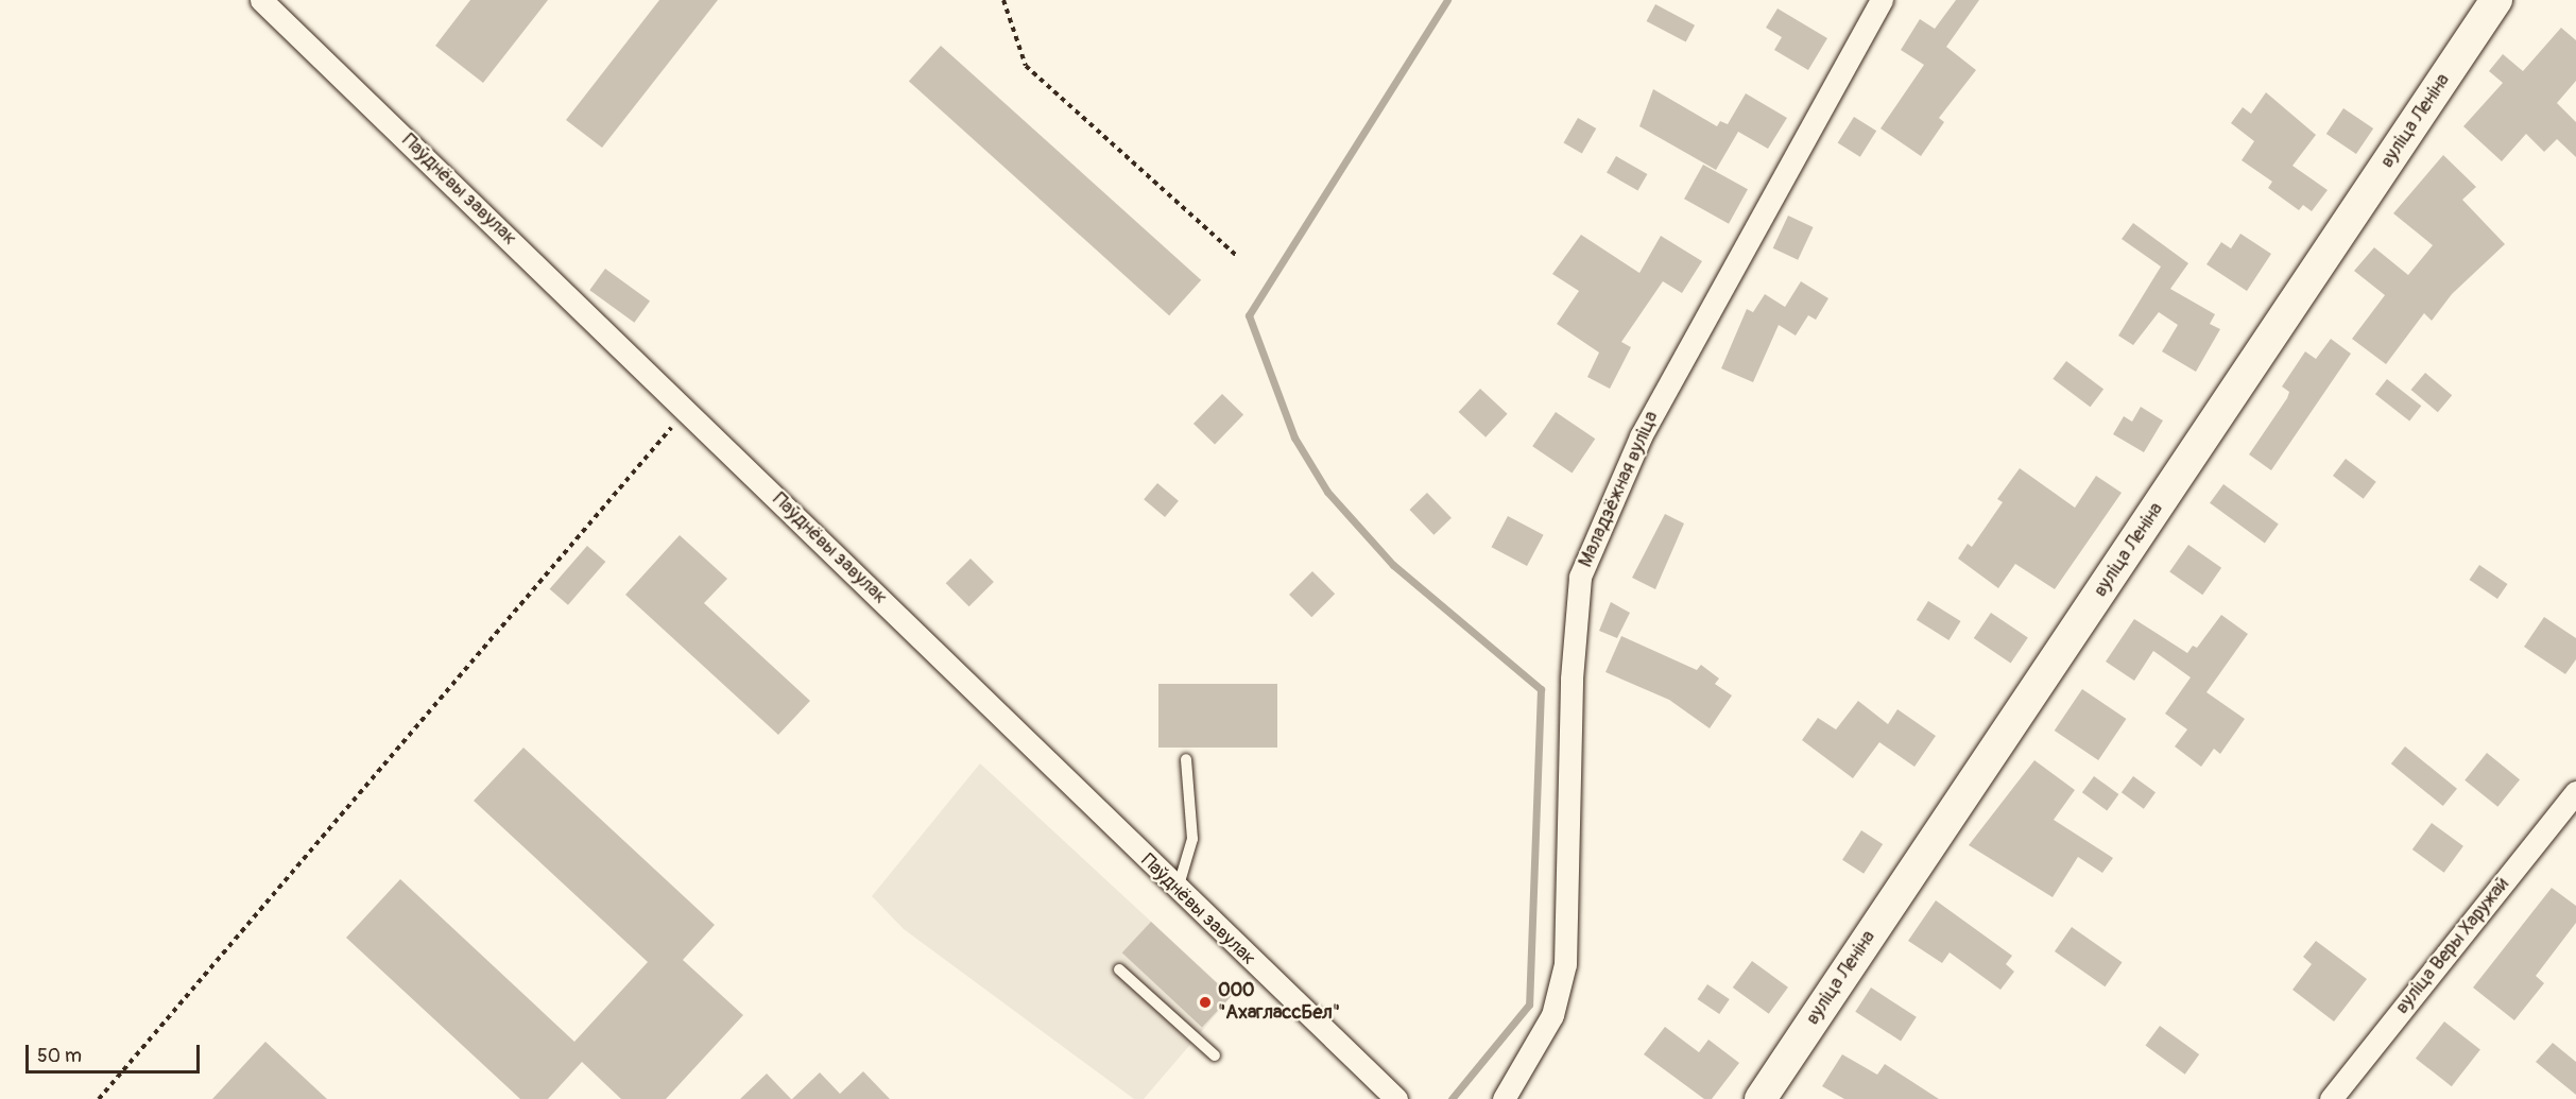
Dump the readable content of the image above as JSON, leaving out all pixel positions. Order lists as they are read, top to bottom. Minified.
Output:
{"streets":{"street":["вуліца Леніна","Паўднёвы завулак","Маладзёжная вуліца","вуліца Веры Харужай"]},"places":["ООО \"АхаглассБел\""],"scale_bar":"50 m"}
